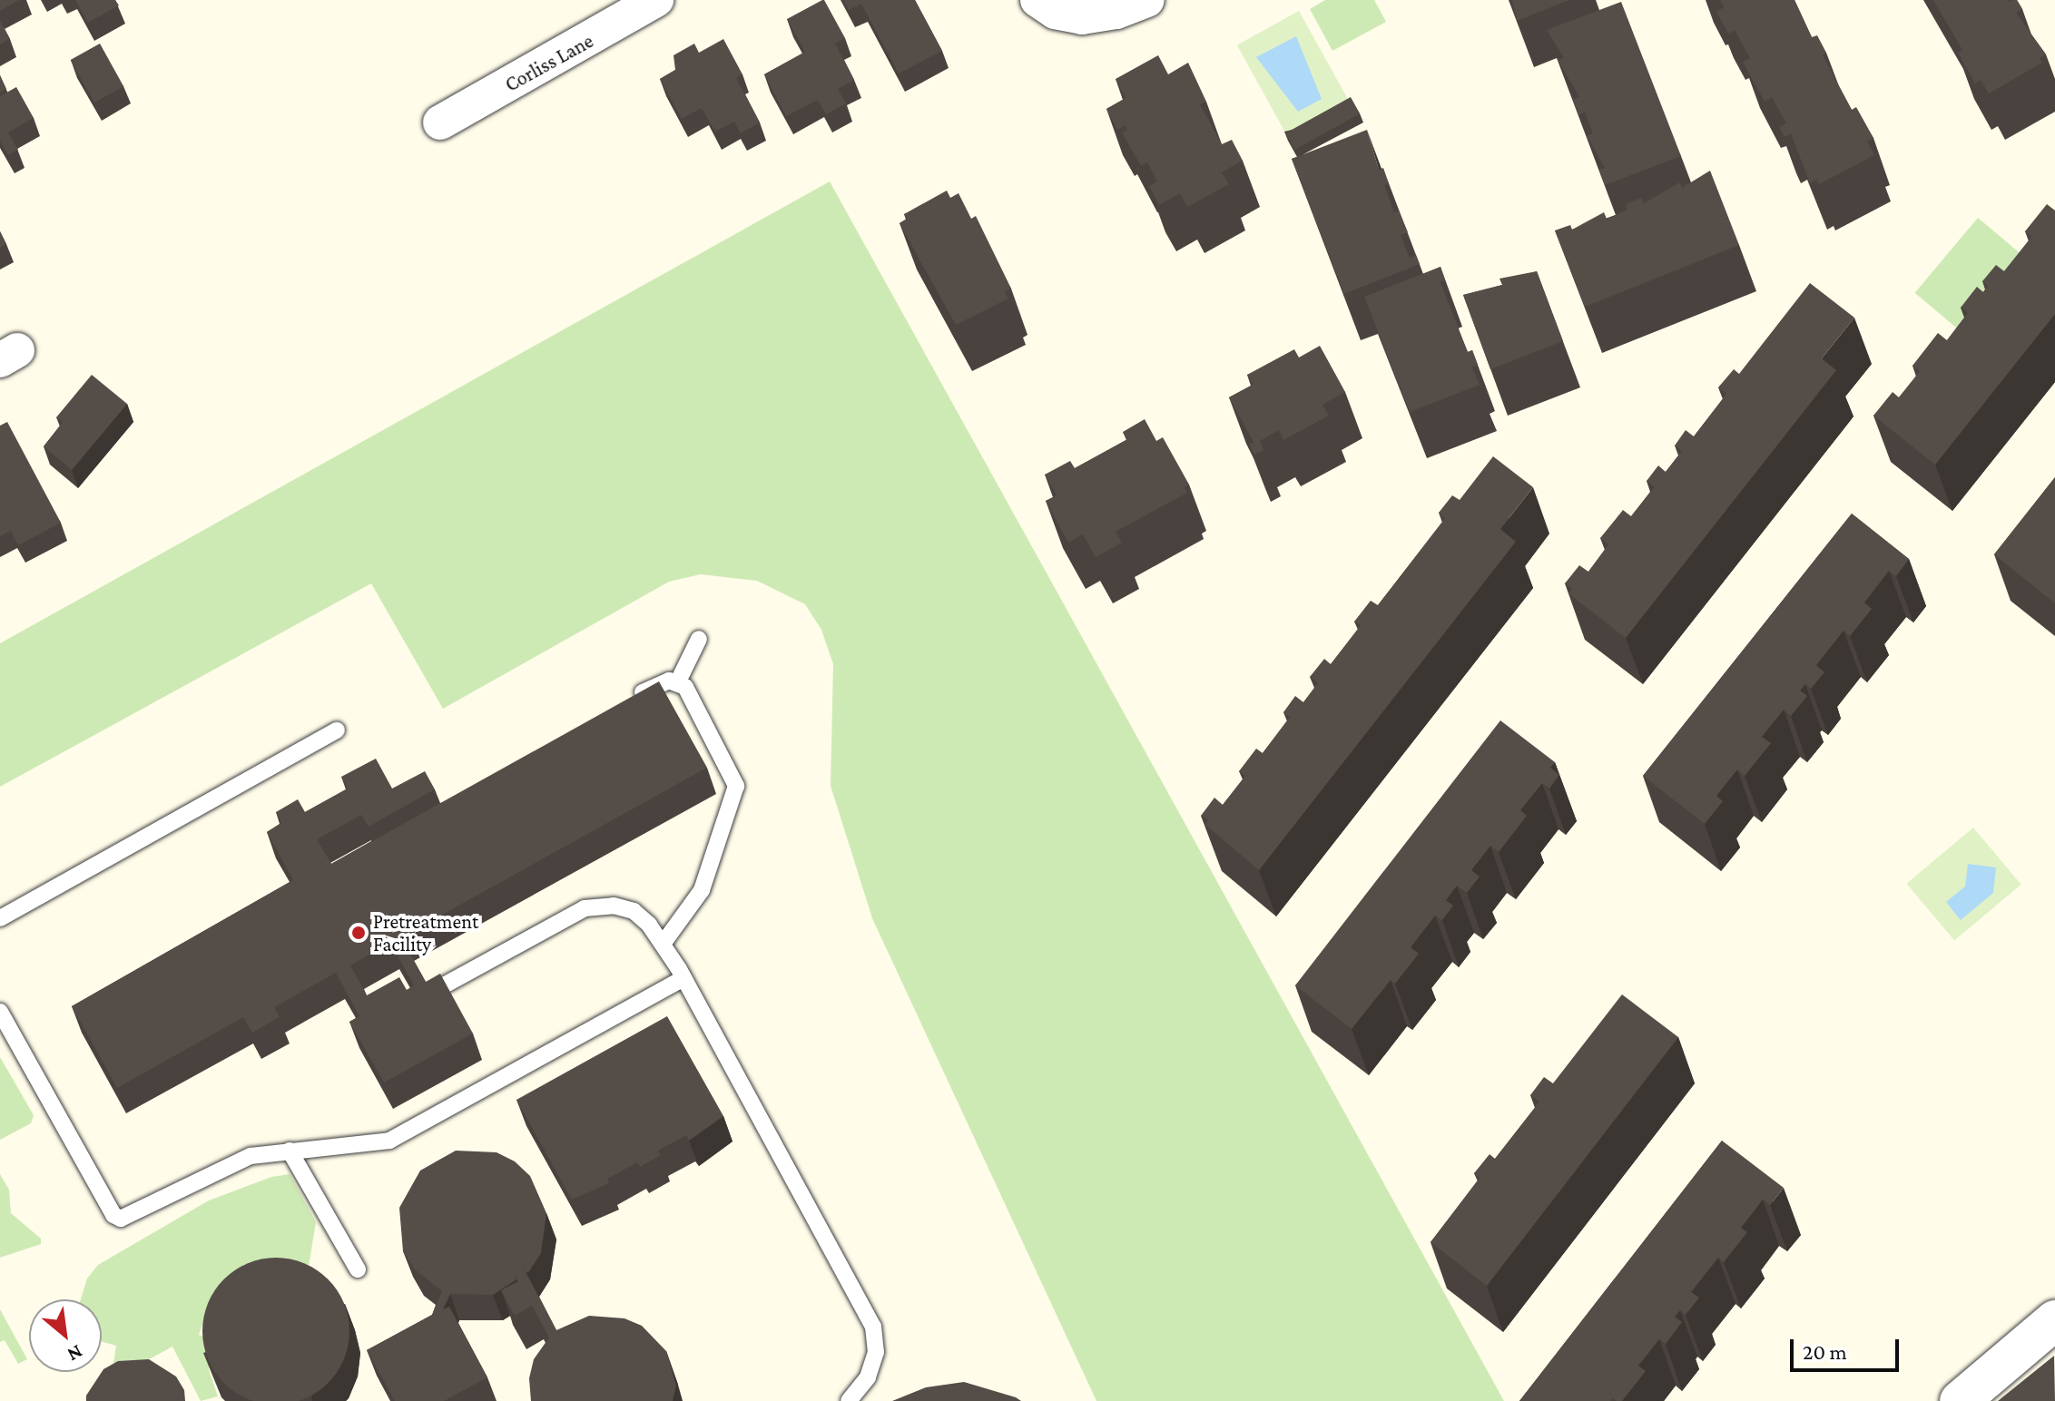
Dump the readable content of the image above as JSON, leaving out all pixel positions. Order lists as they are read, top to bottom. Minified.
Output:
{"streets":{"street":["Corliss Lane"]},"places":["Pretreatment Facility"],"scale_bar":"20 m","north":"bottom right"}
